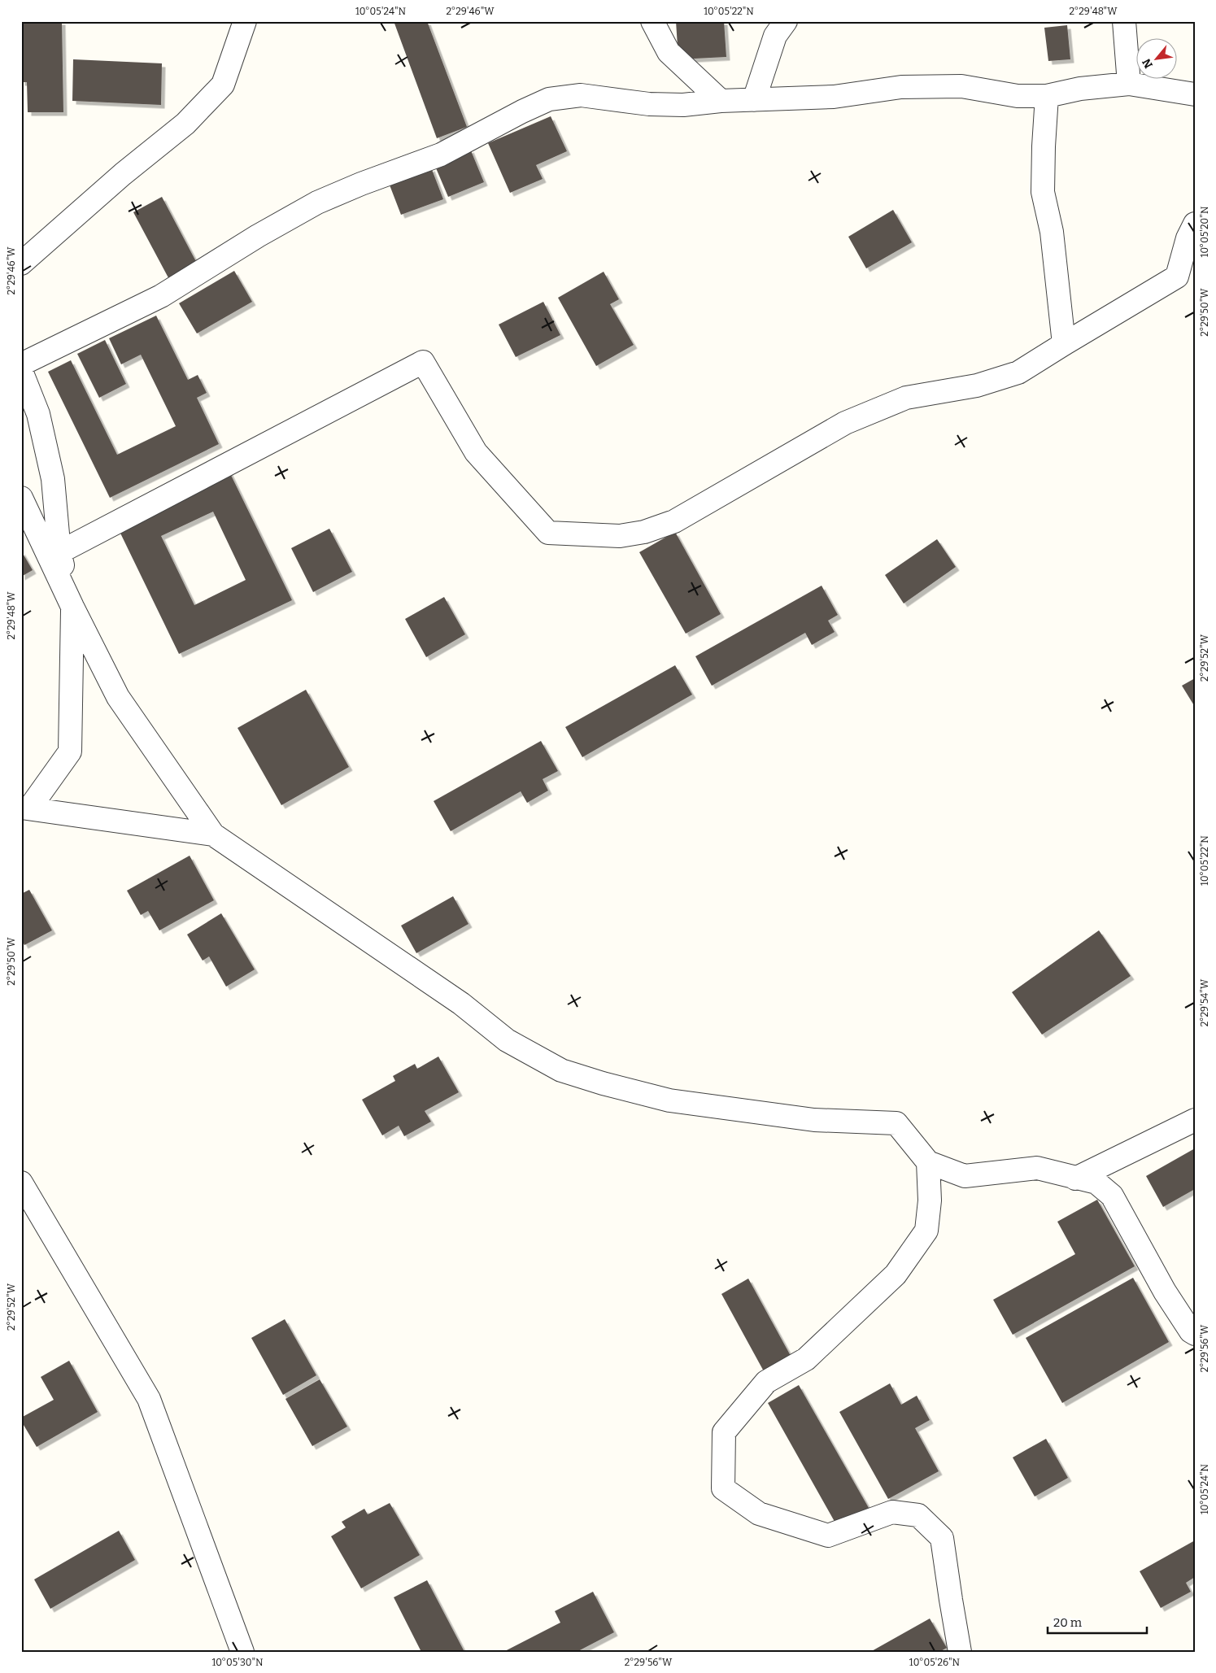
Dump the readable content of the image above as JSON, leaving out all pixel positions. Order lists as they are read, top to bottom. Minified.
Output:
{"scale_bar":"20 m","north":"bottom left","coordinates":["10°05'24\"N","2°29'46\"W","10°05'22\"N","2°29'48\"W","10°05'20\"N","2°29'50\"W","2°29'52\"W","2°29'54\"W","2°29'56\"W","10°05'30\"N","10°05'26\"N"]}
